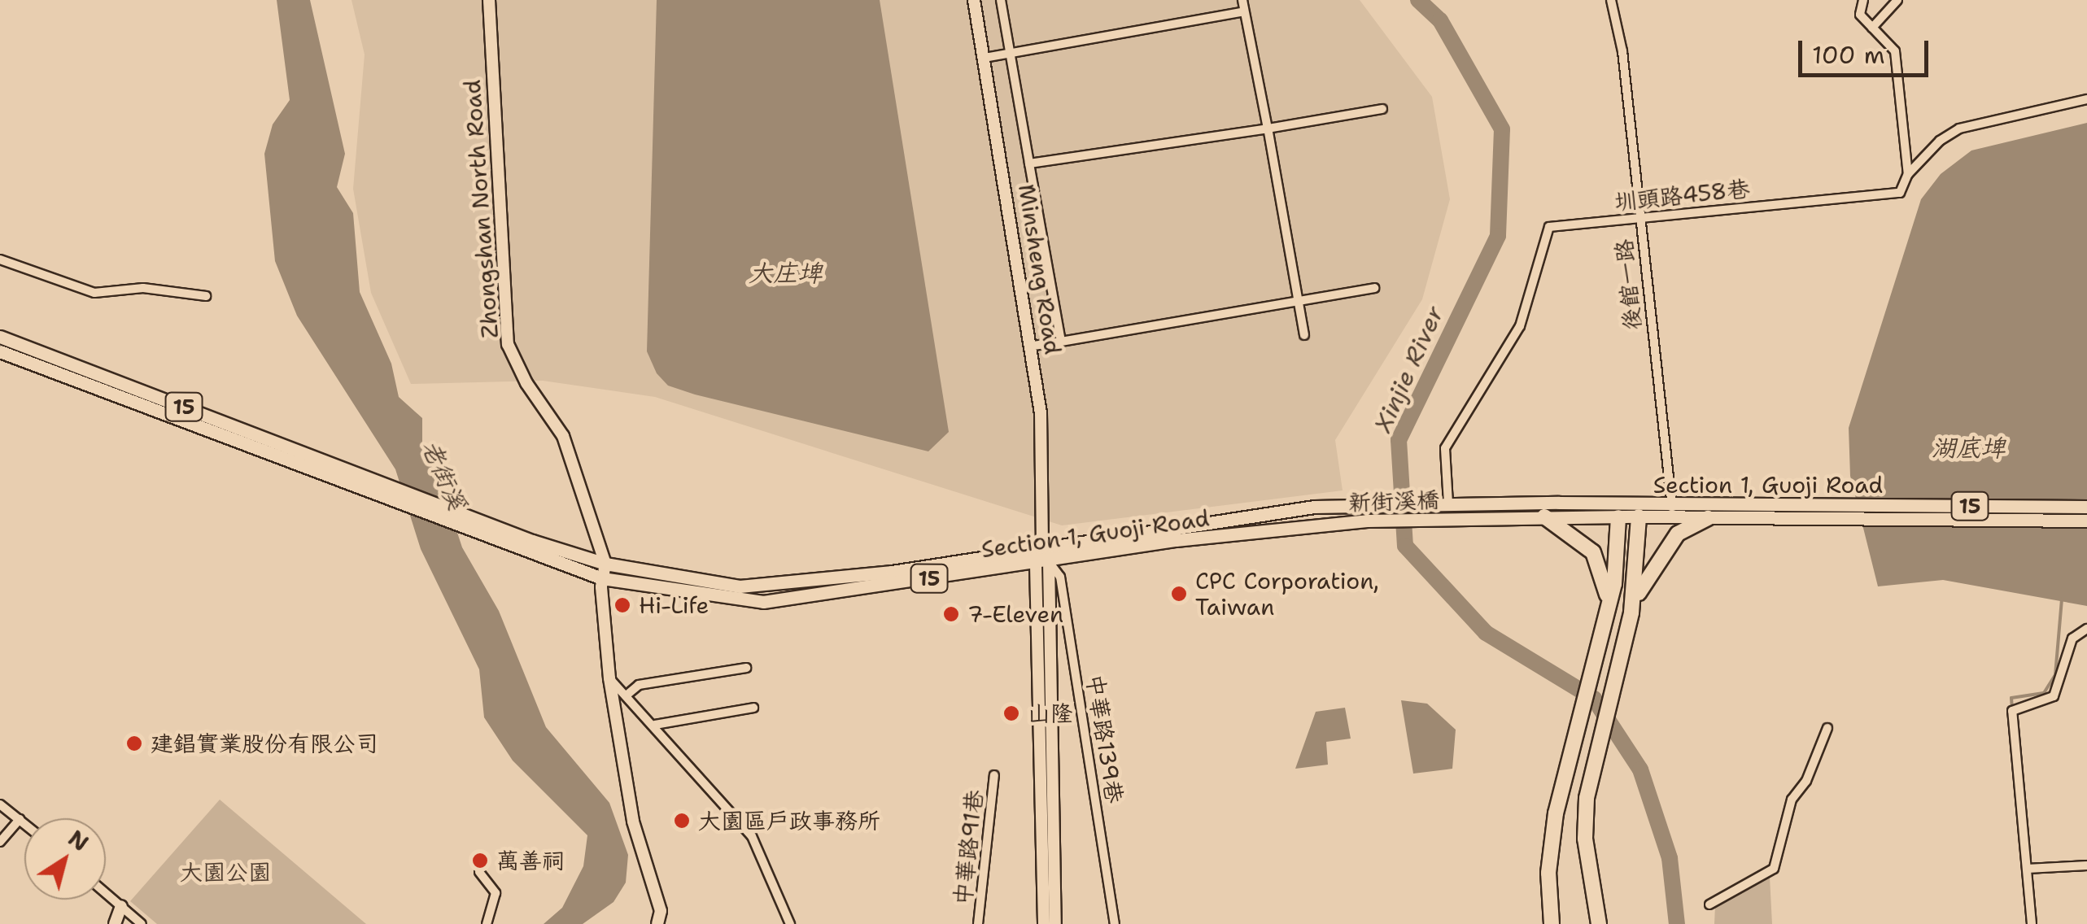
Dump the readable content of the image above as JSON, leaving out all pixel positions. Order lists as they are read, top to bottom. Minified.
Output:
{"streets":{"main road":["15","Section 1, Guoji Road","新街溪橋"],"street":["圳頭路458巷","Zhongshan North Road","Minsheng Road","後館一路","中華路139巷","中華路91巷"]},"crossings":[["圳頭路458巷","後館一路"],["圳頭路458巷","Section 1, Guoji Road"],["圳頭路458巷","新街溪橋"],["Zhongshan North Road","Section 1, Guoji Road"],["Minsheng Road","Section 1, Guoji Road"],["Minsheng Road","中華路139巷"],["後館一路","Section 1, Guoji Road"],["15","Section 1, Guoji Road"],["Section 1, Guoji Road","新街溪橋"],["Section 1, Guoji Road","中華路139巷"]],"water":["大庄埤","Xinjie River","湖底埤","老街溪"],"parks":["大園公園"],"places":["CPC Corporation, Taiwan","Hi-Life","7-Eleven","山隆","建錩實業股份有限公司","大園區戶政事務所","萬善祠"],"scale_bar":"100 m","north":"top right"}
